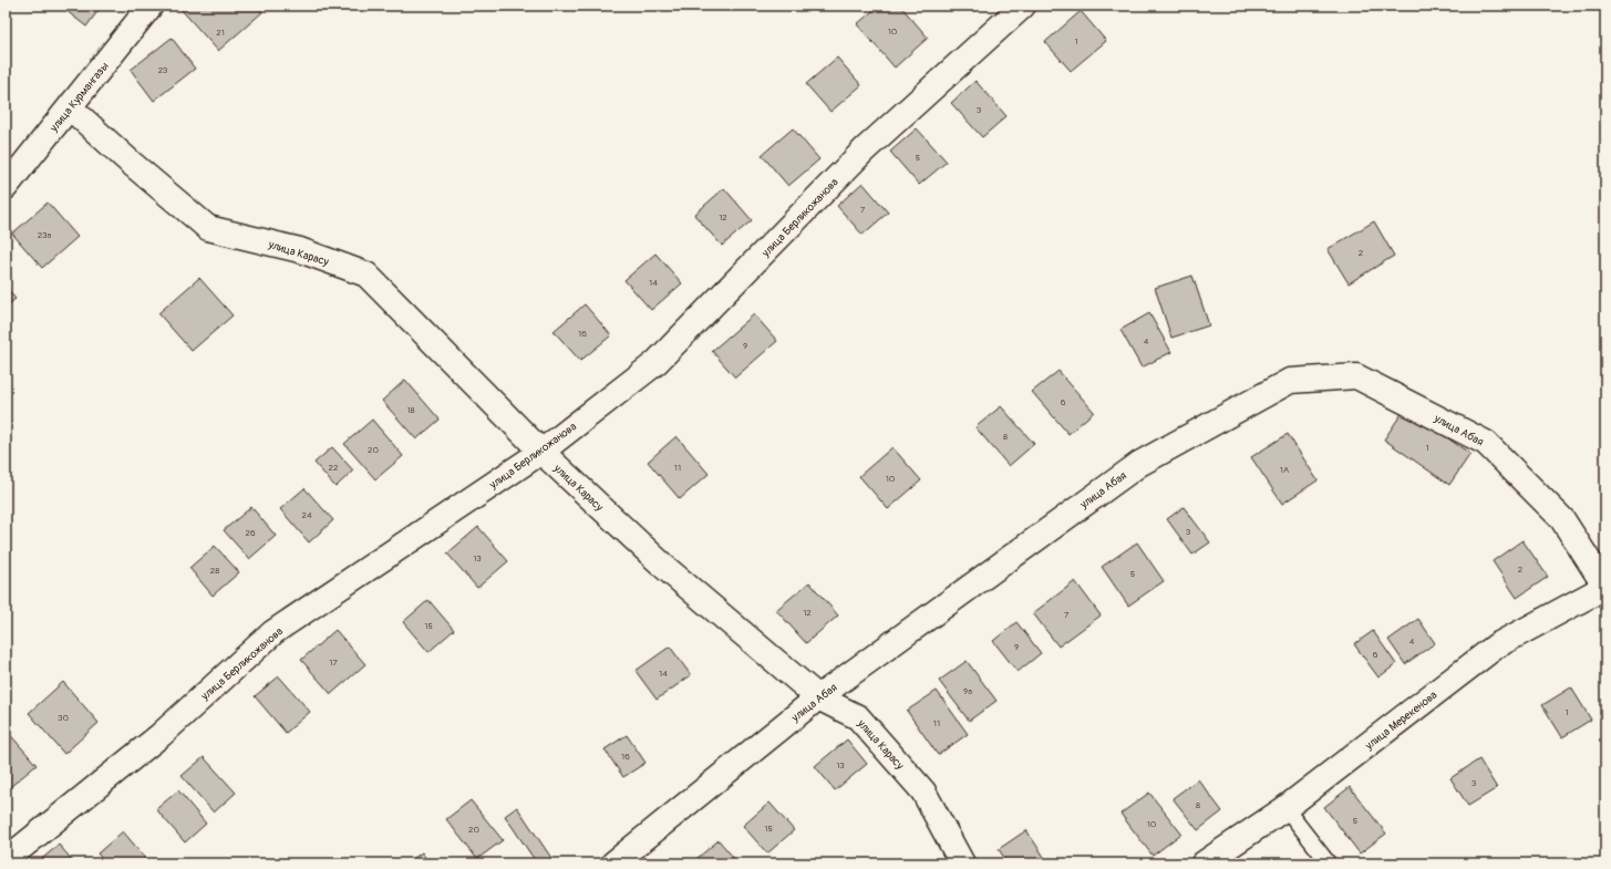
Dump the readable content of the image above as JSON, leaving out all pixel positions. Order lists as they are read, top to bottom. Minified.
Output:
{"streets":{"street":["улица Курмангазы","улица Берликожанова","улица Карасу","улица Абая","улица Мерекенова"]},"crossings":[["улица Курмангазы","улица Карасу"],["улица Берликожанова","улица Карасу"],["улица Карасу","улица Абая"],["улица Абая","улица Мерекенова"]],"house_numbers":["10","21","1","23","3","5","7","12","23а","2","14","16","4","9","6","18","8","1","20","22","11","1А","10","24","3","26","13","2","28","5","12","7","15","4","9","6","17","14","9а","1","30","11","16","13","3","8","5","10","15","20"]}
